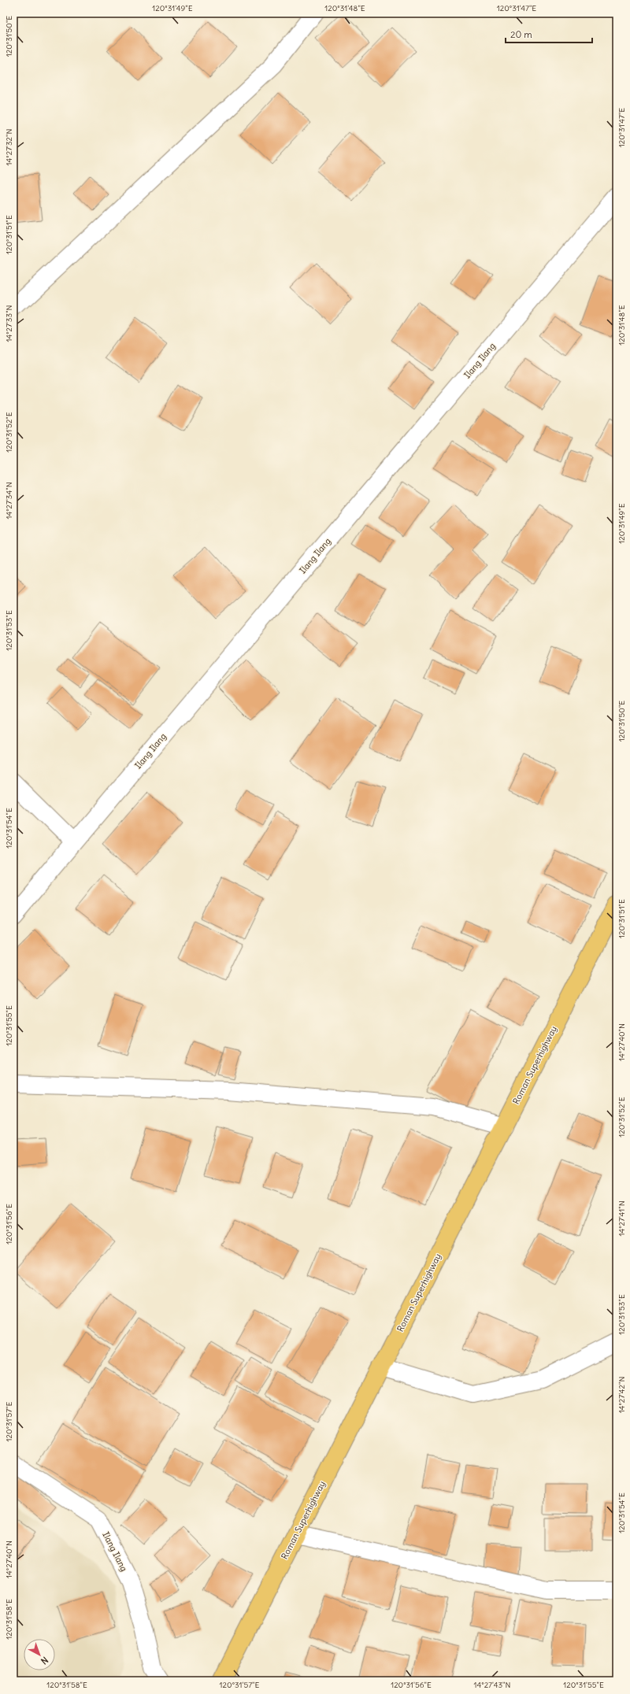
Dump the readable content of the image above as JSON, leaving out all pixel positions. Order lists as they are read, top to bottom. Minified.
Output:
{"streets":{"main road":["Roman Superhighway"],"street":["Ilang Ilang"]},"scale_bar":"20 m","north":"bottom right","coordinates":["120°31'49\"E","120°31'48\"E","120°31'47\"E","120°31'50\"E","14°27'32\"N","120°31'51\"E","14°27'33\"N","120°31'52\"E","14°27'34\"N","120°31'53\"E","120°31'54\"E","120°31'55\"E","14°27'40\"N","14°27'41\"N","120°31'56\"E","14°27'42\"N","120°31'57\"E","120°31'58\"E","14°27'43\"N"]}
